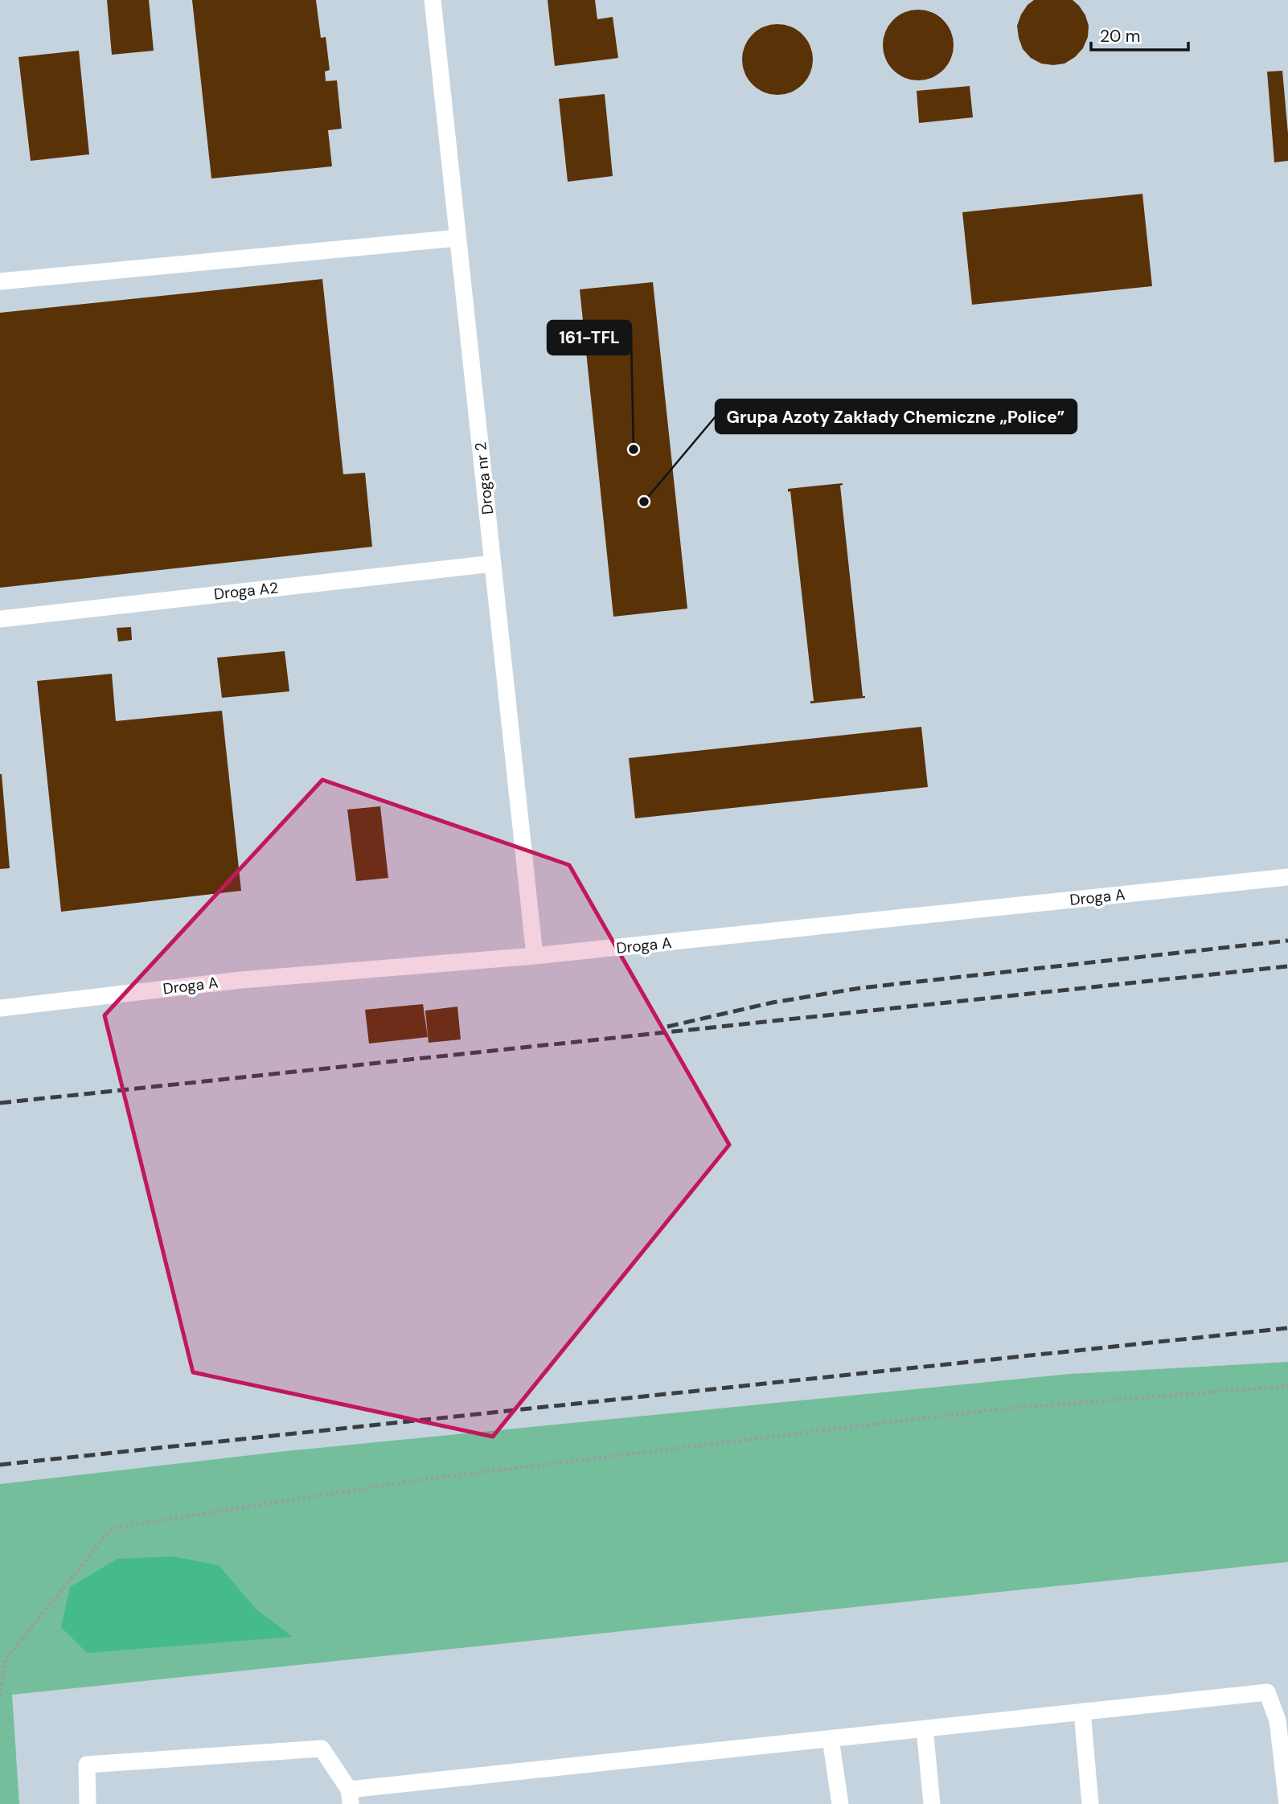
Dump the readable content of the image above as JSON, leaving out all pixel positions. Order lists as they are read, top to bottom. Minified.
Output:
{"streets":{"lane":["Droga nr 2","Droga A2","Droga A"]},"crossings":[["Droga nr 2","Droga A2"],["Droga nr 2","Droga A"]],"places":["161-TFL","Grupa Azoty Zakłady Chemiczne „Police”"],"scale_bar":"20 m"}
